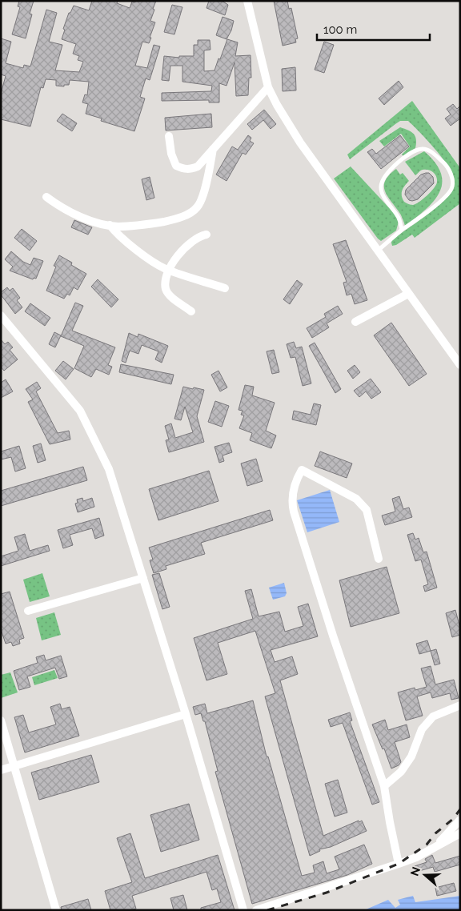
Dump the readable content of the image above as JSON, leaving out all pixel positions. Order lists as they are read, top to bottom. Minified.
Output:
{"scale_bar":"100 m","north":"left"}
